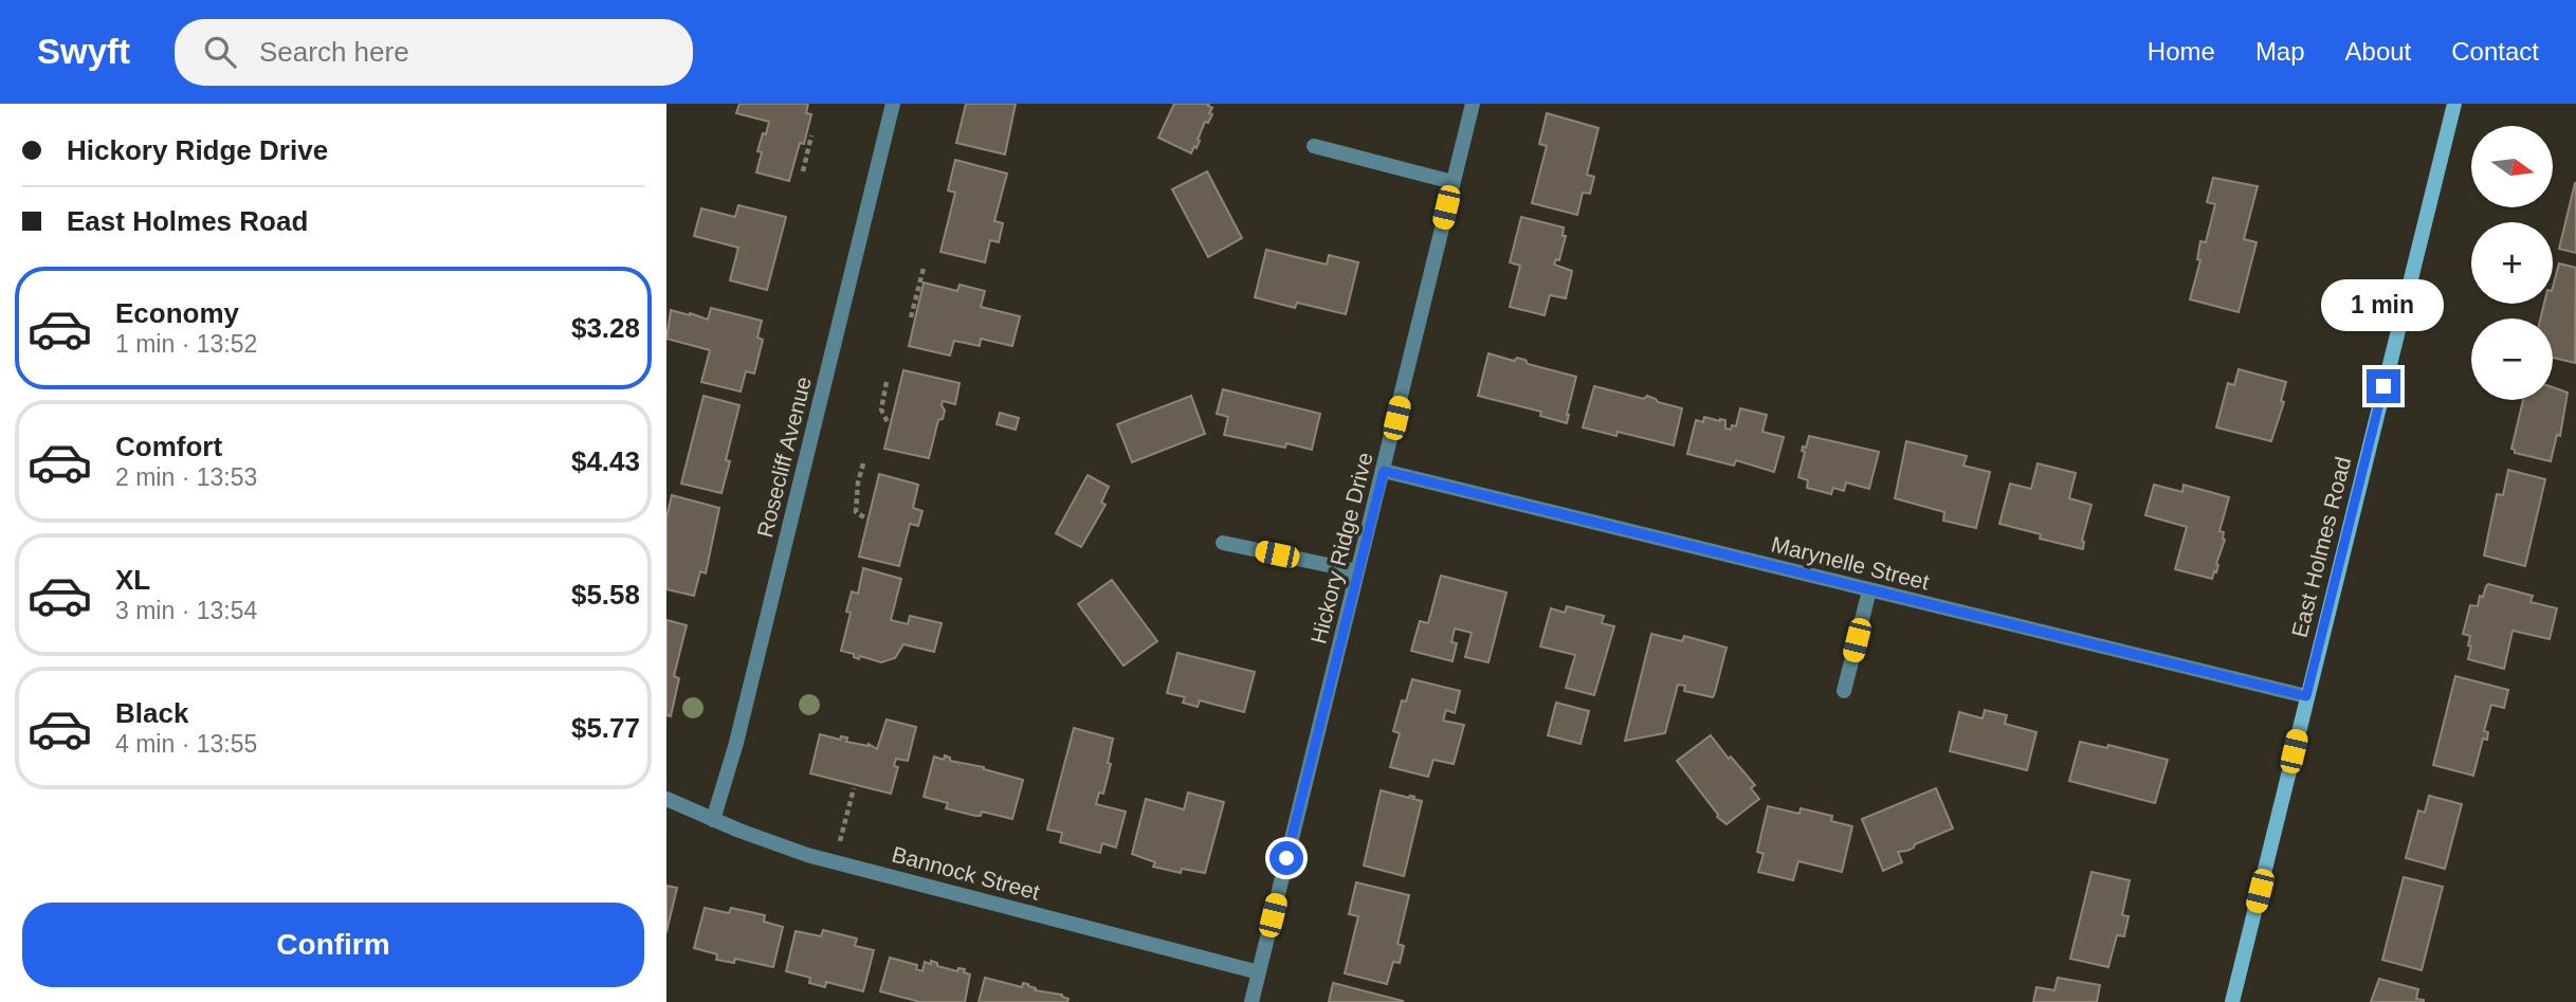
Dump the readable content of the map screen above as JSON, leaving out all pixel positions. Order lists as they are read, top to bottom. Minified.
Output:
{"streets":{"main road":["East Holmes Road"],"street":["Rosecliff Avenue","Hickory Ridge Drive","Marynelle Street","Bannock Street"]},"crossings":[["Rosecliff Avenue","Bannock Street"],["East Holmes Road","Marynelle Street"],["Hickory Ridge Drive","Marynelle Street"],["Hickory Ridge Drive","Bannock Street"]],"north":"right","page":{"header":"Swyft","search":"Search here","nav":["Home","Map","About","Contact"],"banner":["Hickory Ridge Drive","East Holmes Road"],"map_buttons":["+","−"],"list":[{"name":"Economy","note":"1 min · 13:52","value":"$3.28"},{"name":"Comfort","note":"2 min · 13:53","value":"$4.43"},{"name":"XL","note":"3 min · 13:54","value":"$5.58"},{"name":"Black","note":"4 min · 13:55","value":"$5.77"}],"bubble":"1 min","buttons":"Confirm"}}
